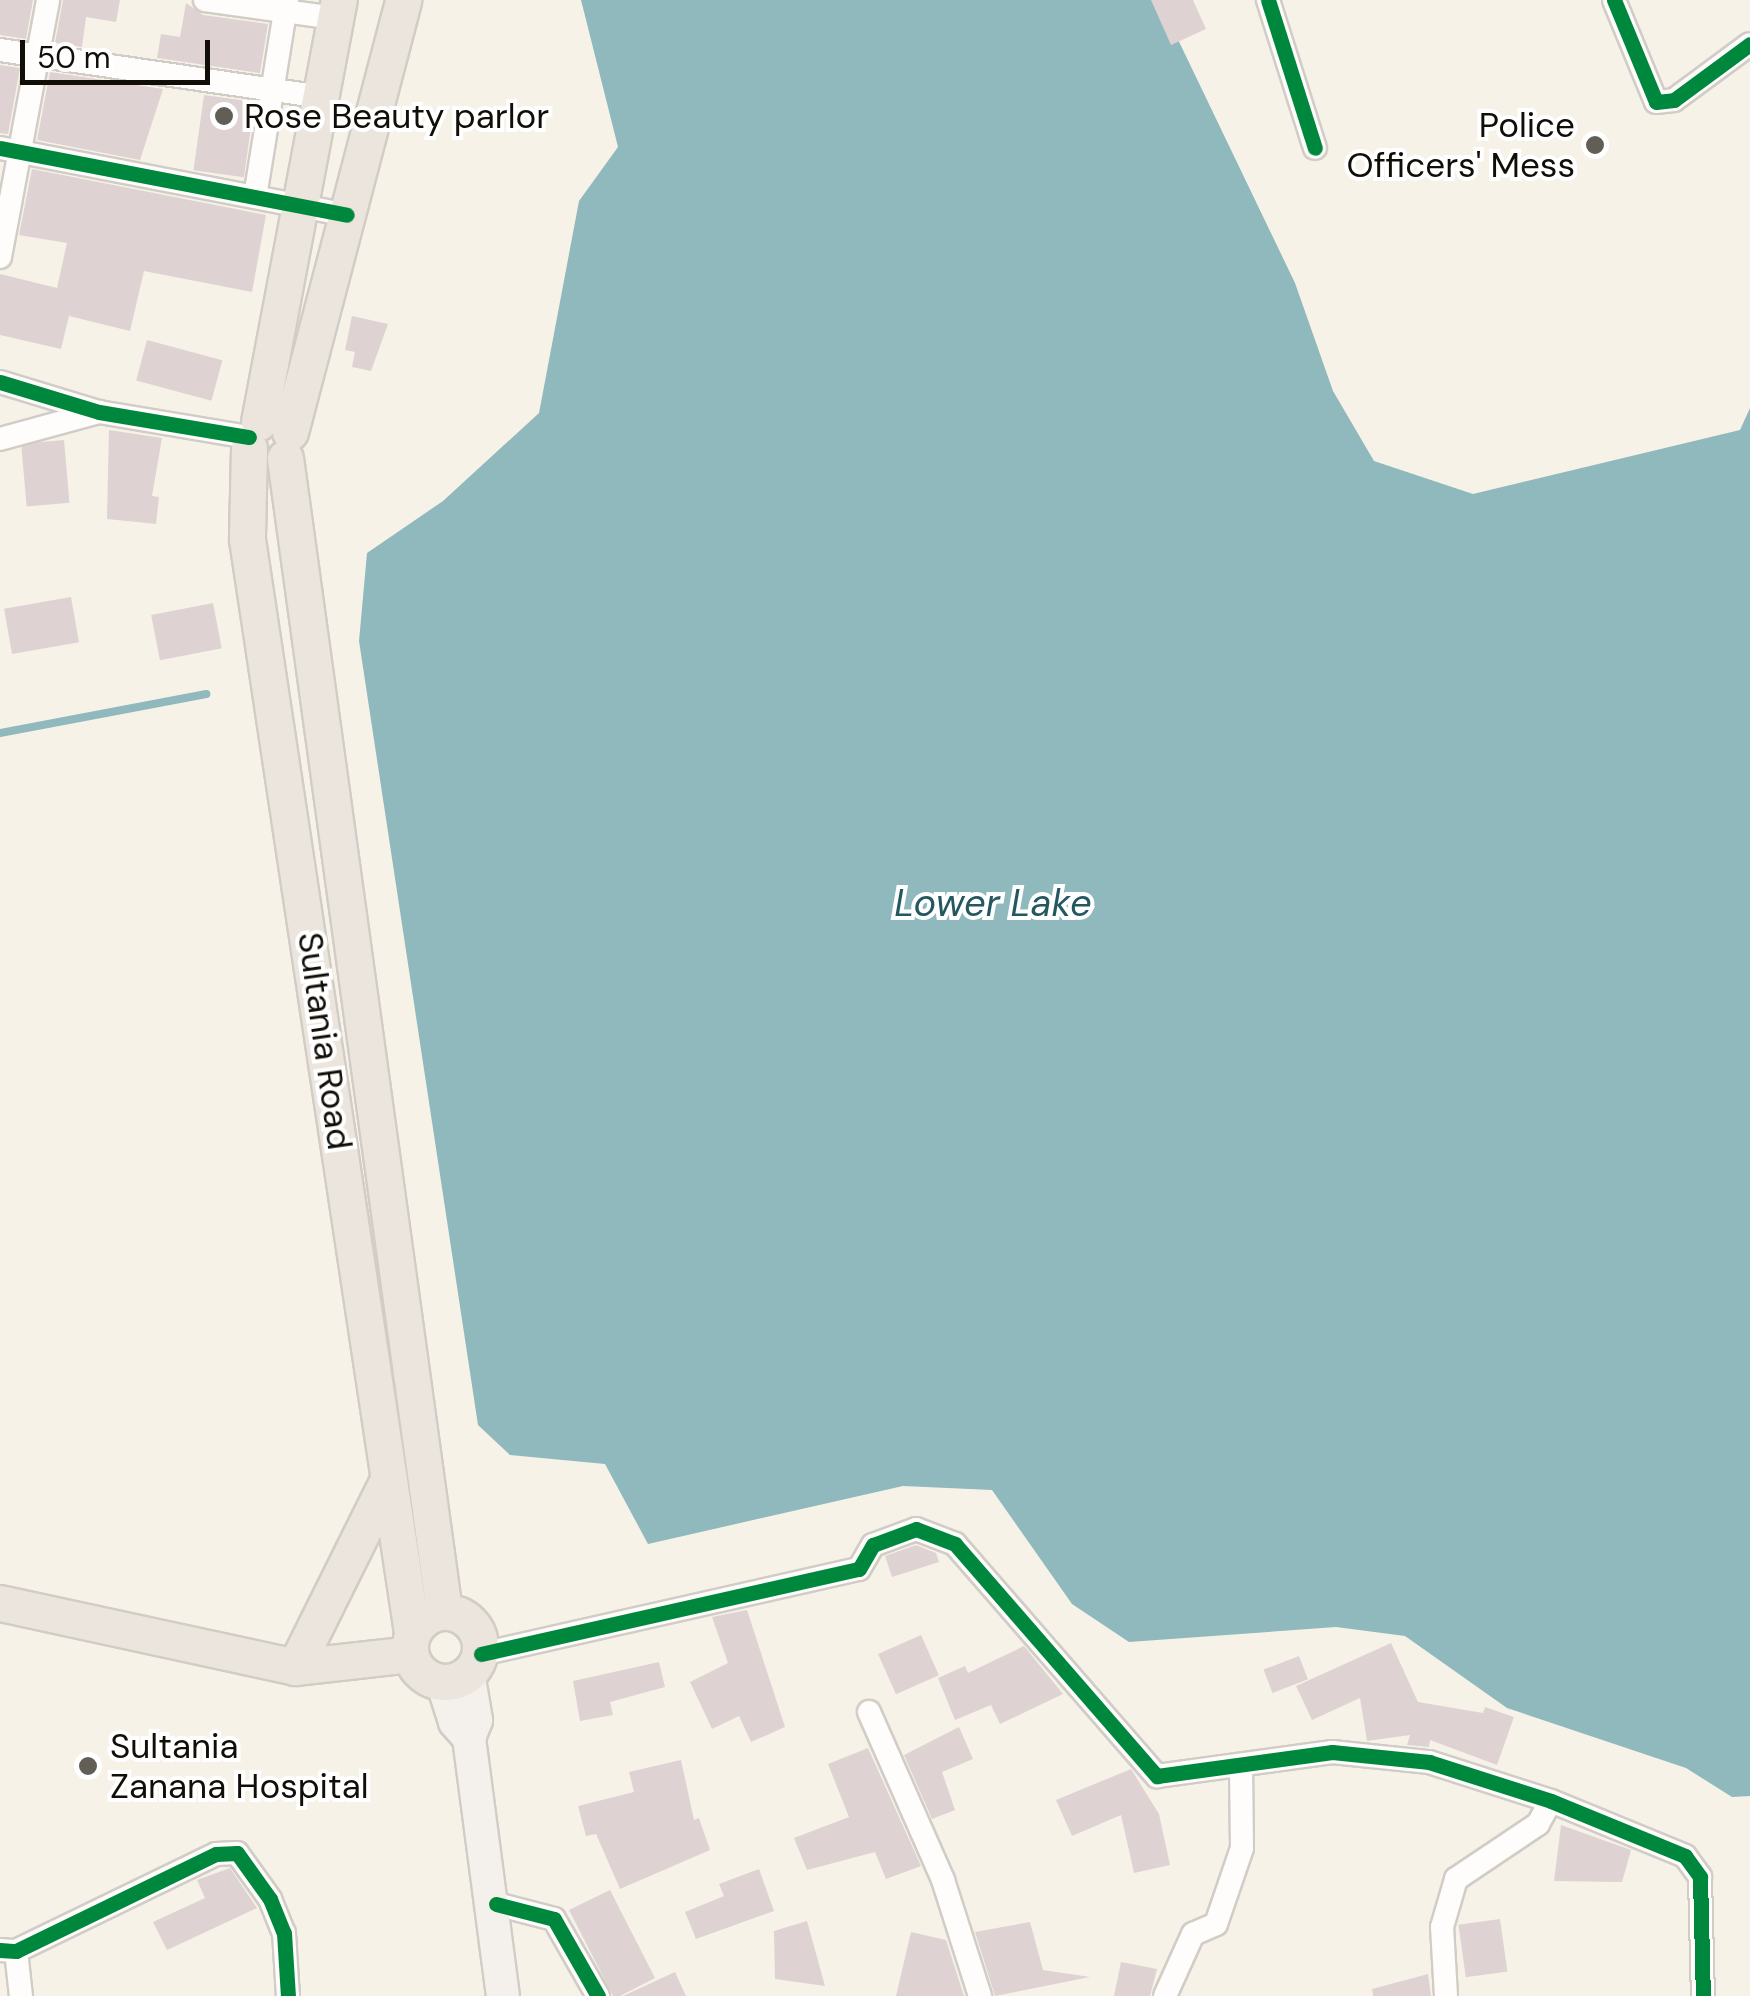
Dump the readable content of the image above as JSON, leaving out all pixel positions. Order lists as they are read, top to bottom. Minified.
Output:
{"streets":{"main road":["Sultania Road"]},"water":["Lower Lake"],"places":["Rose Beauty parlor","Police Officers' Mess","Sultania Zanana Hospital"],"scale_bar":"50 m"}
